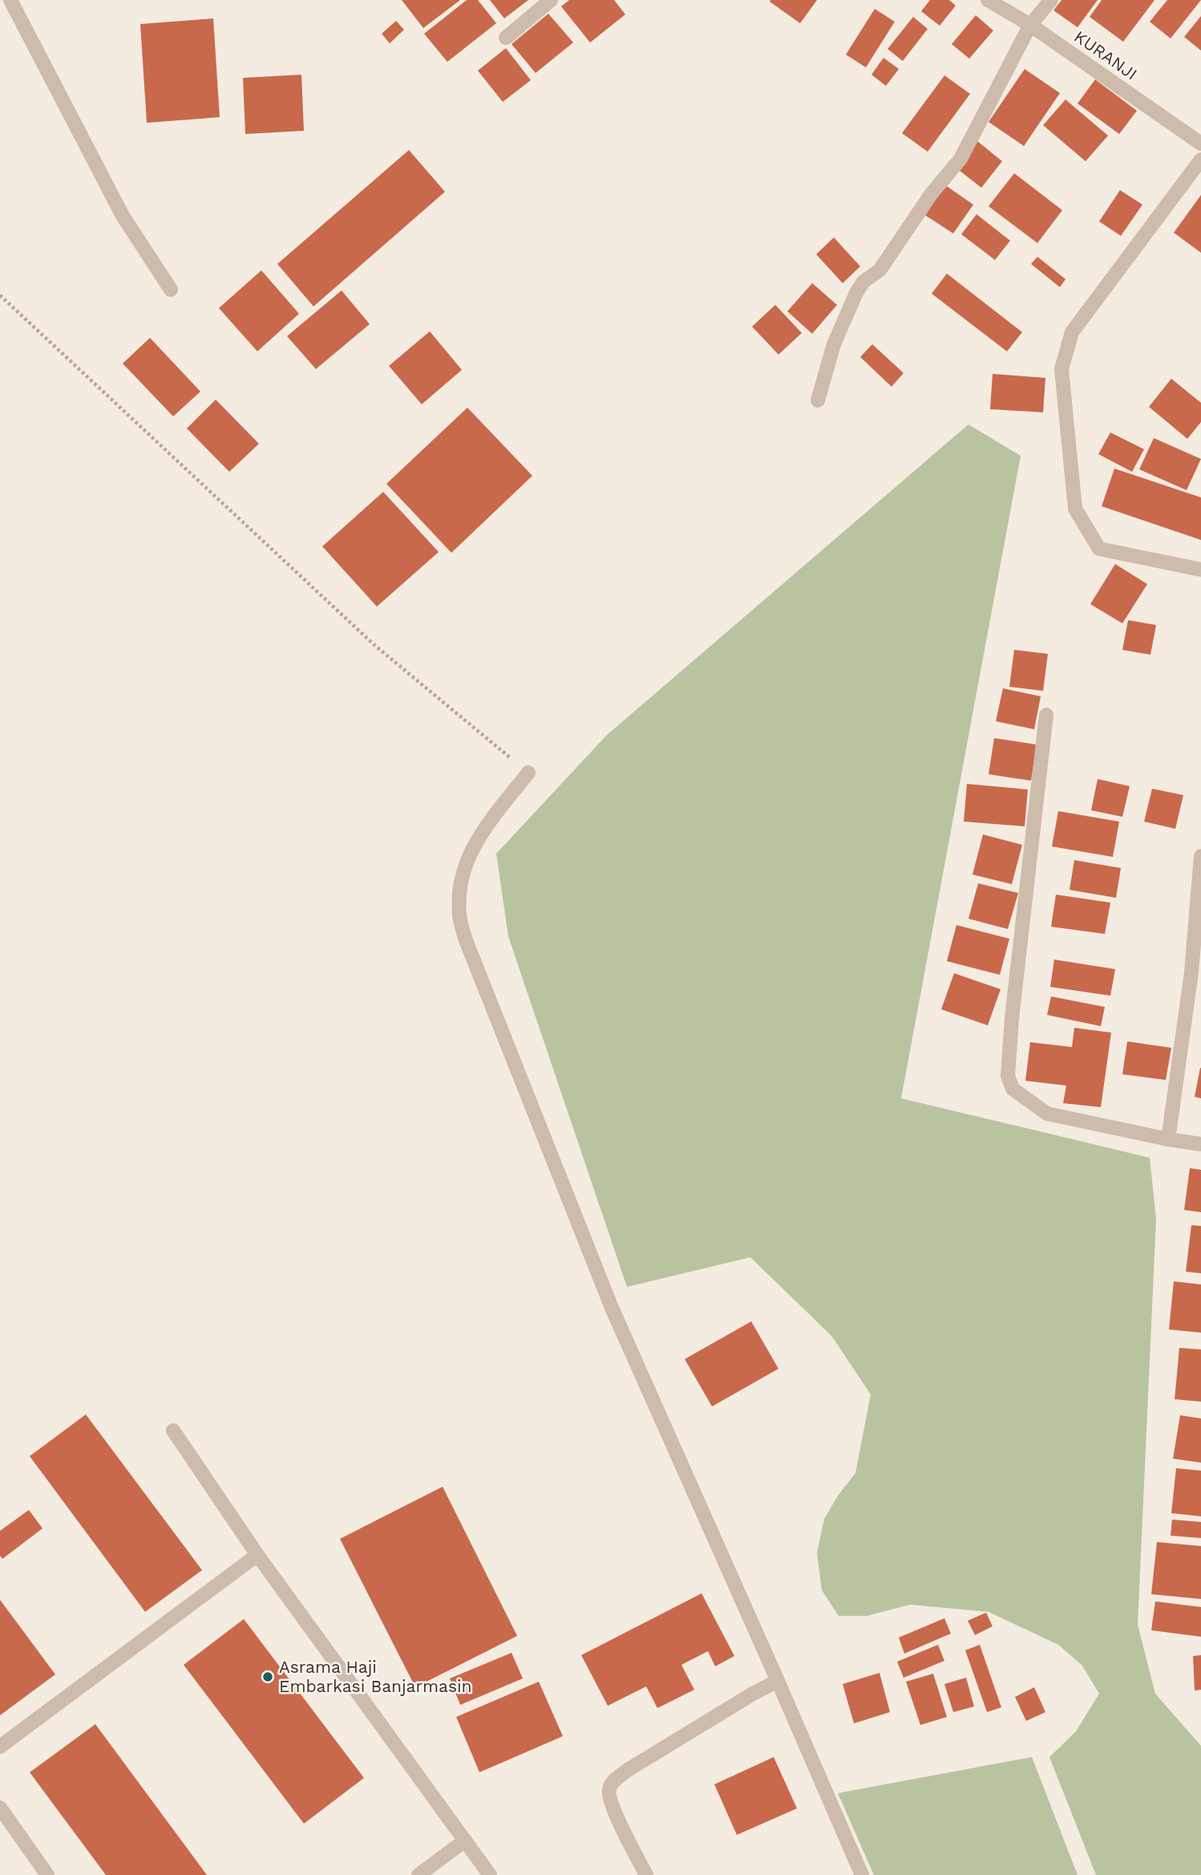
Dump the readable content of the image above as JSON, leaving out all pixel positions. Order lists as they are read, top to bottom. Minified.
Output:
{"streets":{"street":["KURANJI"]},"places":["Asrama Haji Embarkasi Banjarmasin"]}
